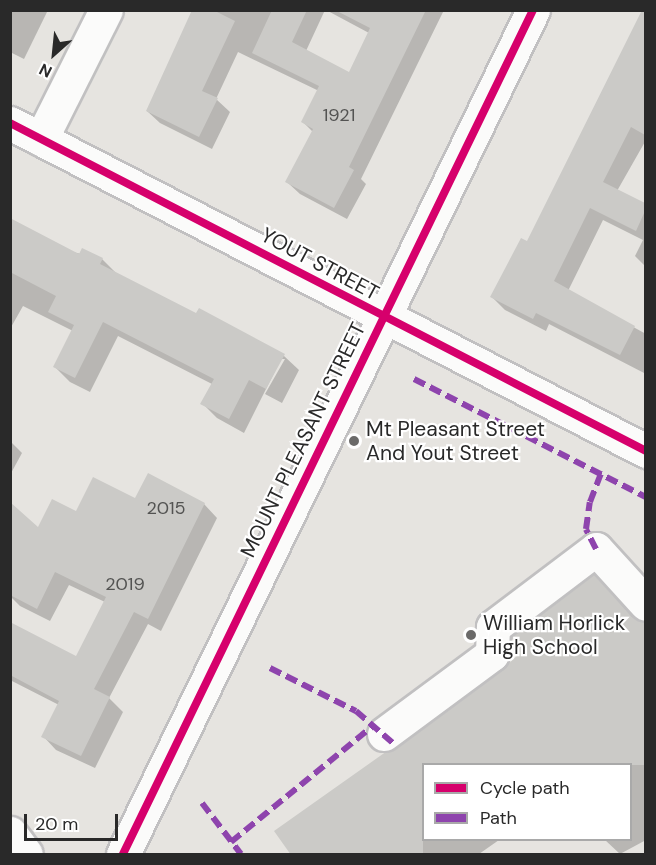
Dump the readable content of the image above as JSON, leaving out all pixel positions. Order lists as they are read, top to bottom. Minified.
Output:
{"streets":{"street":["YOUT STREET","MOUNT PLEASANT STREET"]},"crossings":[["YOUT STREET","MOUNT PLEASANT STREET"]],"places":["Mt Pleasant Street And Yout Street","William Horlick High School"],"house_numbers":["1921","2015","2019"],"legend":["Cycle path","Path"],"scale_bar":"20 m","north":"bottom left"}
